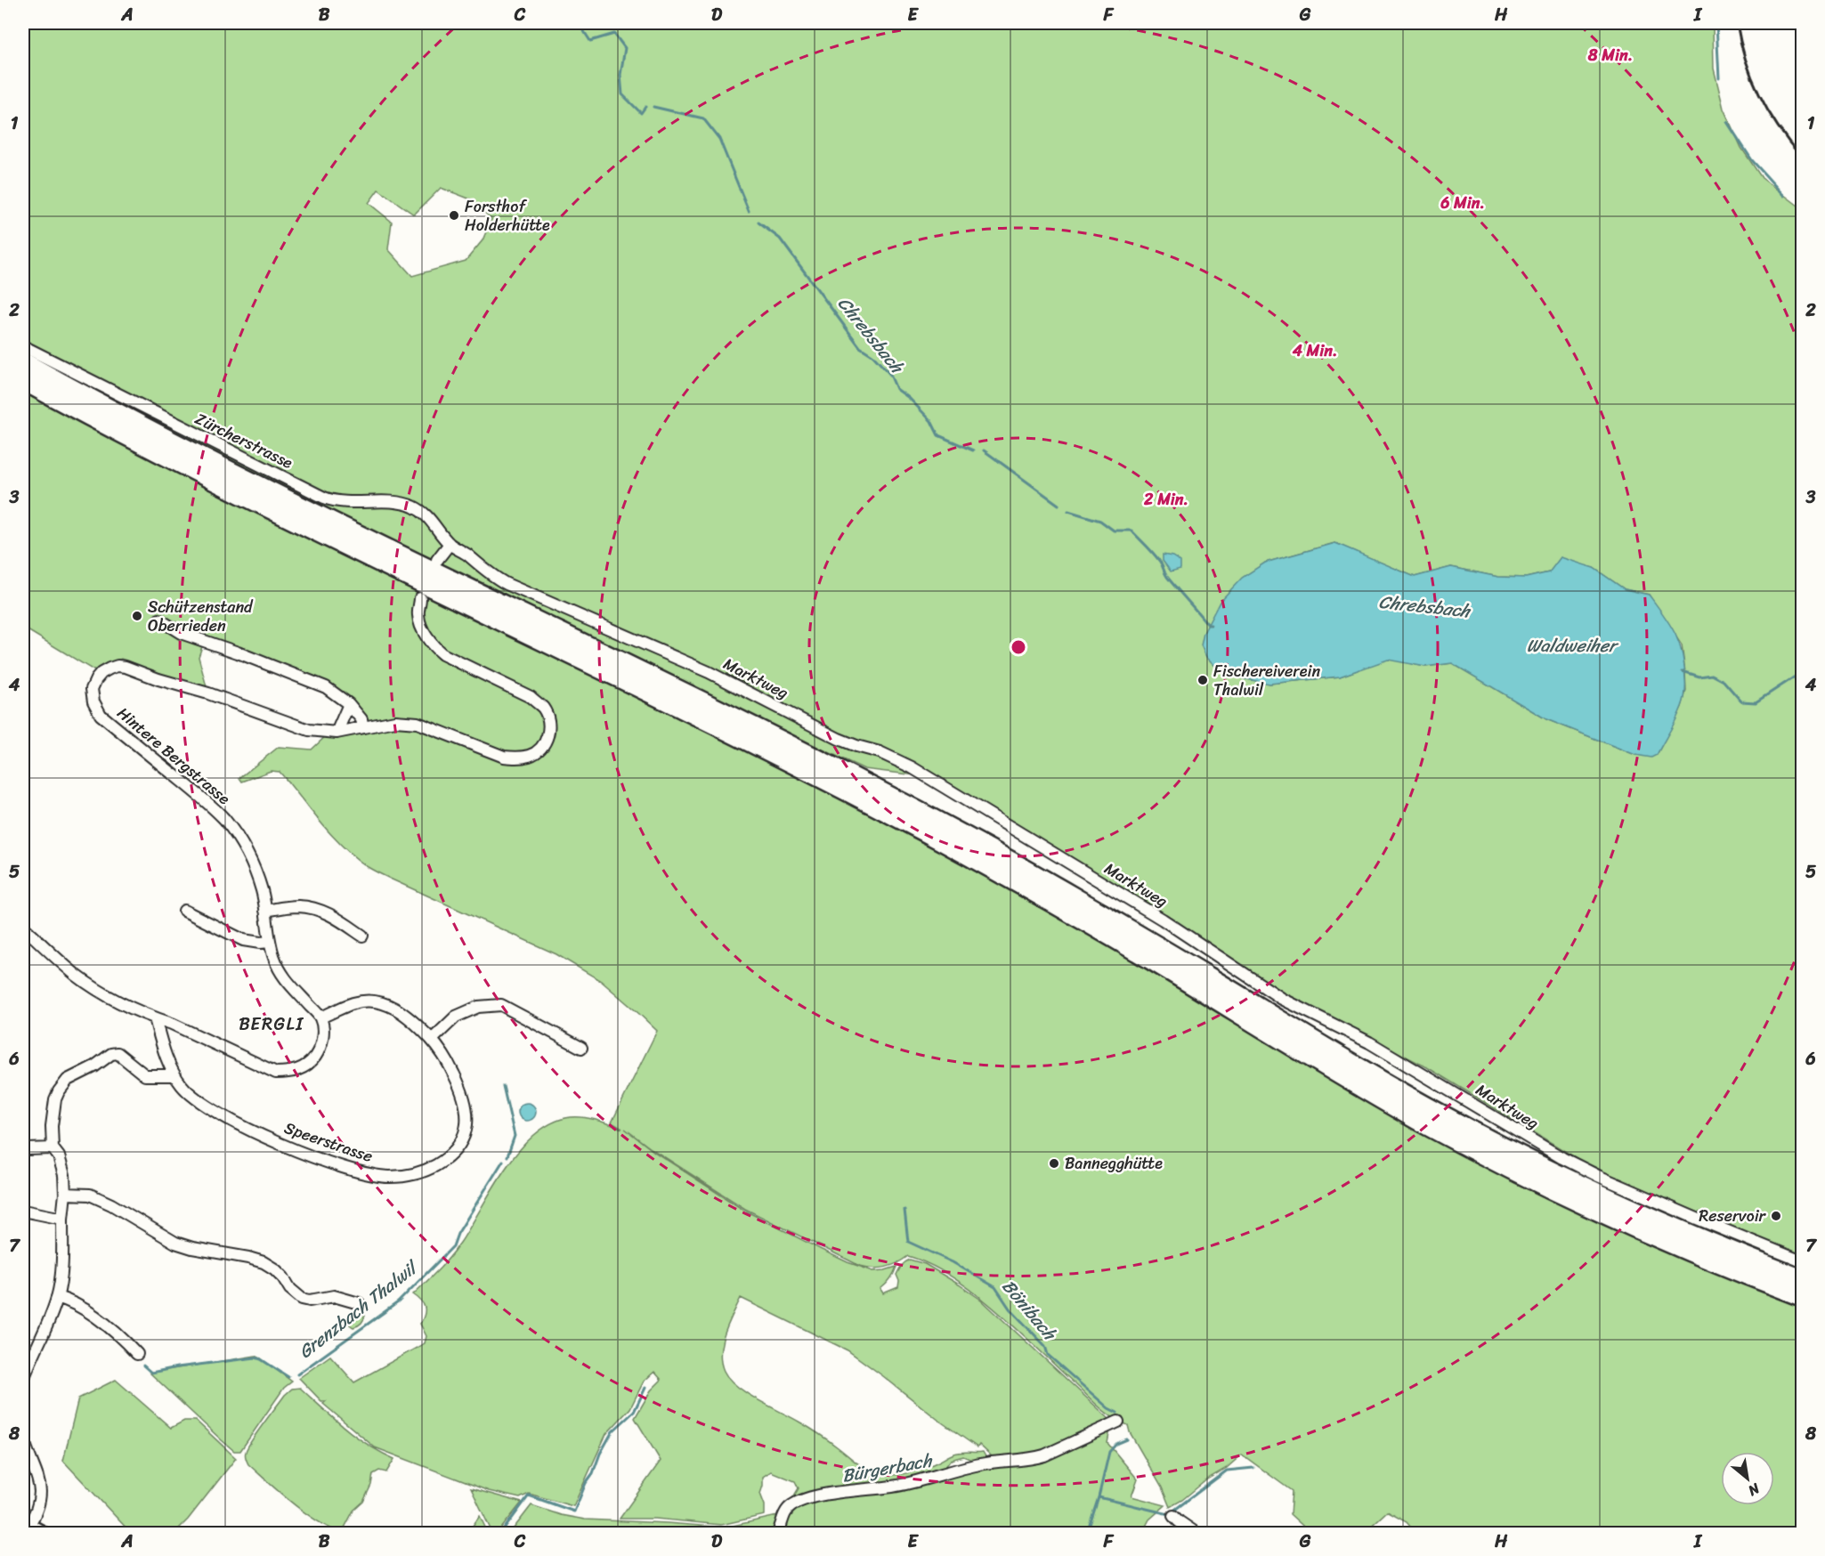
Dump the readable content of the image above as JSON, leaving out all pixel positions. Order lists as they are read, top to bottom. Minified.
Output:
{"streets":{"street":["Zürcherstrasse","Marktweg","Hintere Bergstrasse","Speerstrasse"]},"crossings":[["Zürcherstrasse","Marktweg"],["Hintere Bergstrasse","Speerstrasse"]],"districts":["BERGLI"],"water":["Chrebsbach","Waldweiher","Bönibach","Grenzbach Thalwil","Bürgerbach"],"places":["Forsthof Holderhütte","Schützenstand Oberrieden","Fischereiverein Thalwil","Bannegghütte","Reservoir"],"north":"bottom right","grid":{"columns":["A","B","C","D","E","F","G","H","I"],"rows":["1","2","3","4","5","6","7","8"]},"rings":["8 Min.","6 Min.","4 Min.","2 Min."]}
